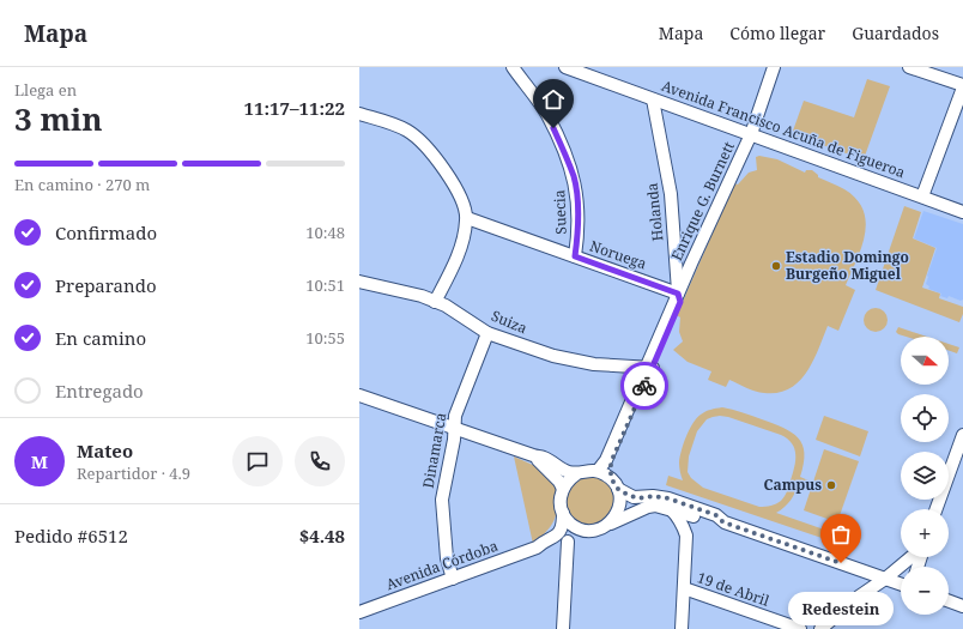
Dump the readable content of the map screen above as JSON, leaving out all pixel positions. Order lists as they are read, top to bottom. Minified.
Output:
{"streets":{"street":["Avenida Francisco Acuña de Figueroa","Enrique G. Burnett","Suecia","Holanda","Noruega","Suiza","Dinamarca","Avenida Córdoba","19 de Abril"]},"crossings":[["Avenida Francisco Acuña de Figueroa","Enrique G. Burnett"],["Avenida Francisco Acuña de Figueroa","Holanda"],["Enrique G. Burnett","Holanda"],["Enrique G. Burnett","Noruega"],["Enrique G. Burnett","Suiza"],["Enrique G. Burnett","Avenida Córdoba"],["Suecia","Noruega"],["Holanda","Noruega"],["Suiza","Dinamarca"],["Dinamarca","Avenida Córdoba"]],"places":["Estadio Domingo Burgeño Miguel","Campus","Redestein"],"north":"right","page":{"header":"Mapa","nav":["Mapa","Cómo llegar","Guardados"],"heading":["3 min","Llega en","11:17–11:22"],"panel":["Mateo","Repartidor · 4.9","Pedido #6512","$4.48"],"bar":"En camino · 270 m","list":[["Confirmado","10:48"],["Preparando","10:51"],["En camino","10:55"],"Entregado"],"map_buttons":["+","−"],"round":"M","bubble":"Redestein"}}
